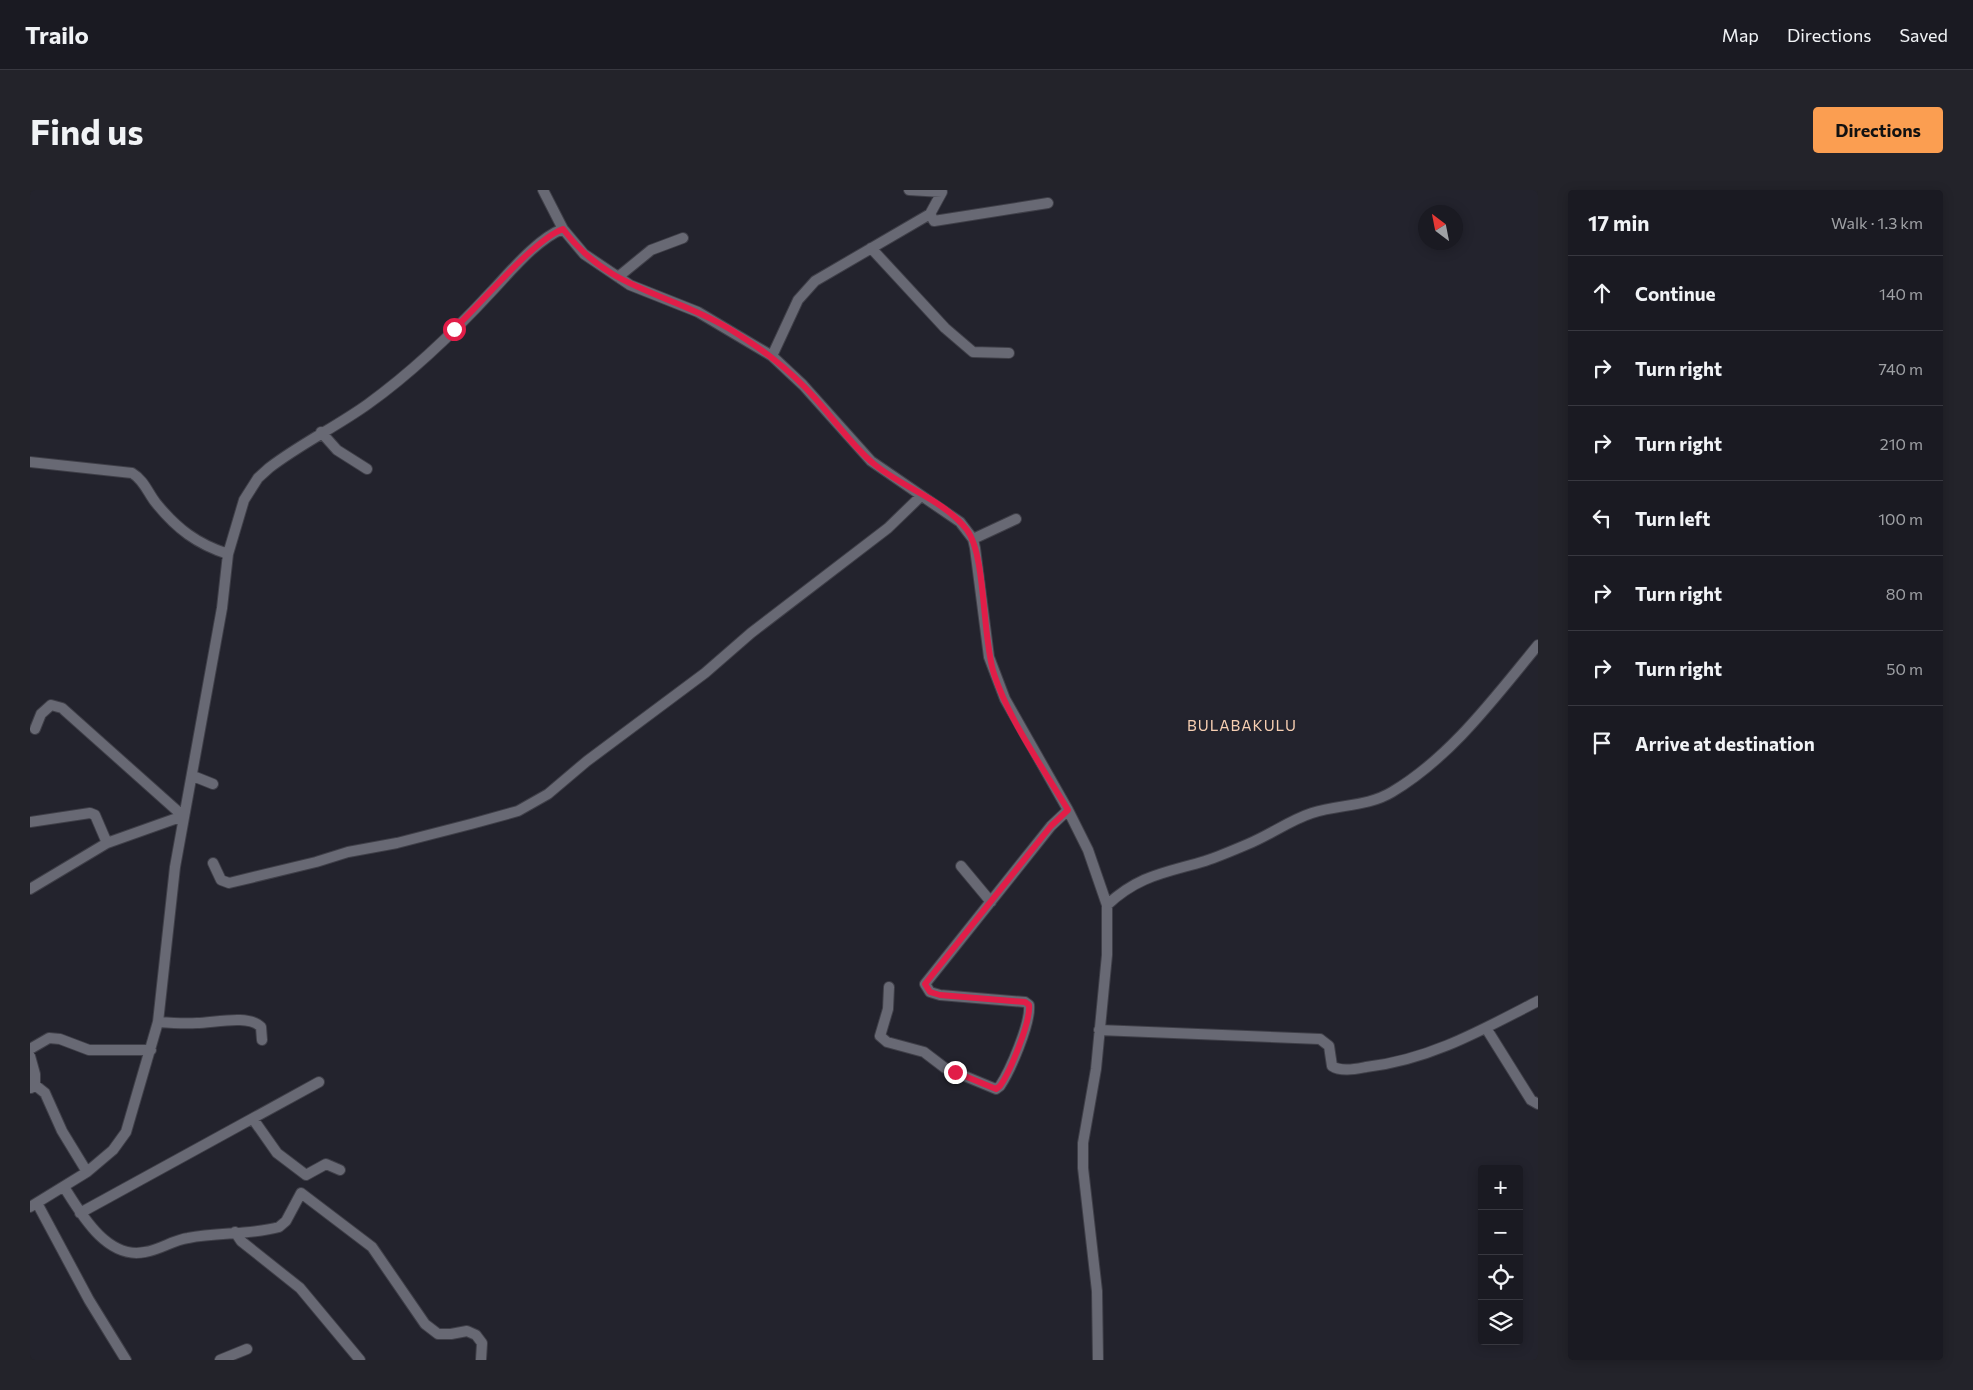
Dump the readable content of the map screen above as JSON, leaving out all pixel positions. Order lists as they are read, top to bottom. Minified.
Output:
{"districts":["BULABAKULU"],"north":"top left","page":{"header":"Trailo","nav":["Map","Directions","Saved"],"buttons":"Directions","title":"Find us","heading":["17 min","Walk · 1.3 km"],"list":[["Continue","140 m"],["Turn right","740 m"],["Turn right","210 m"],["Turn left","100 m"],["Turn right","80 m"],["Turn right","50 m"],"Arrive at destination"],"map_buttons":["+","−"]}}
